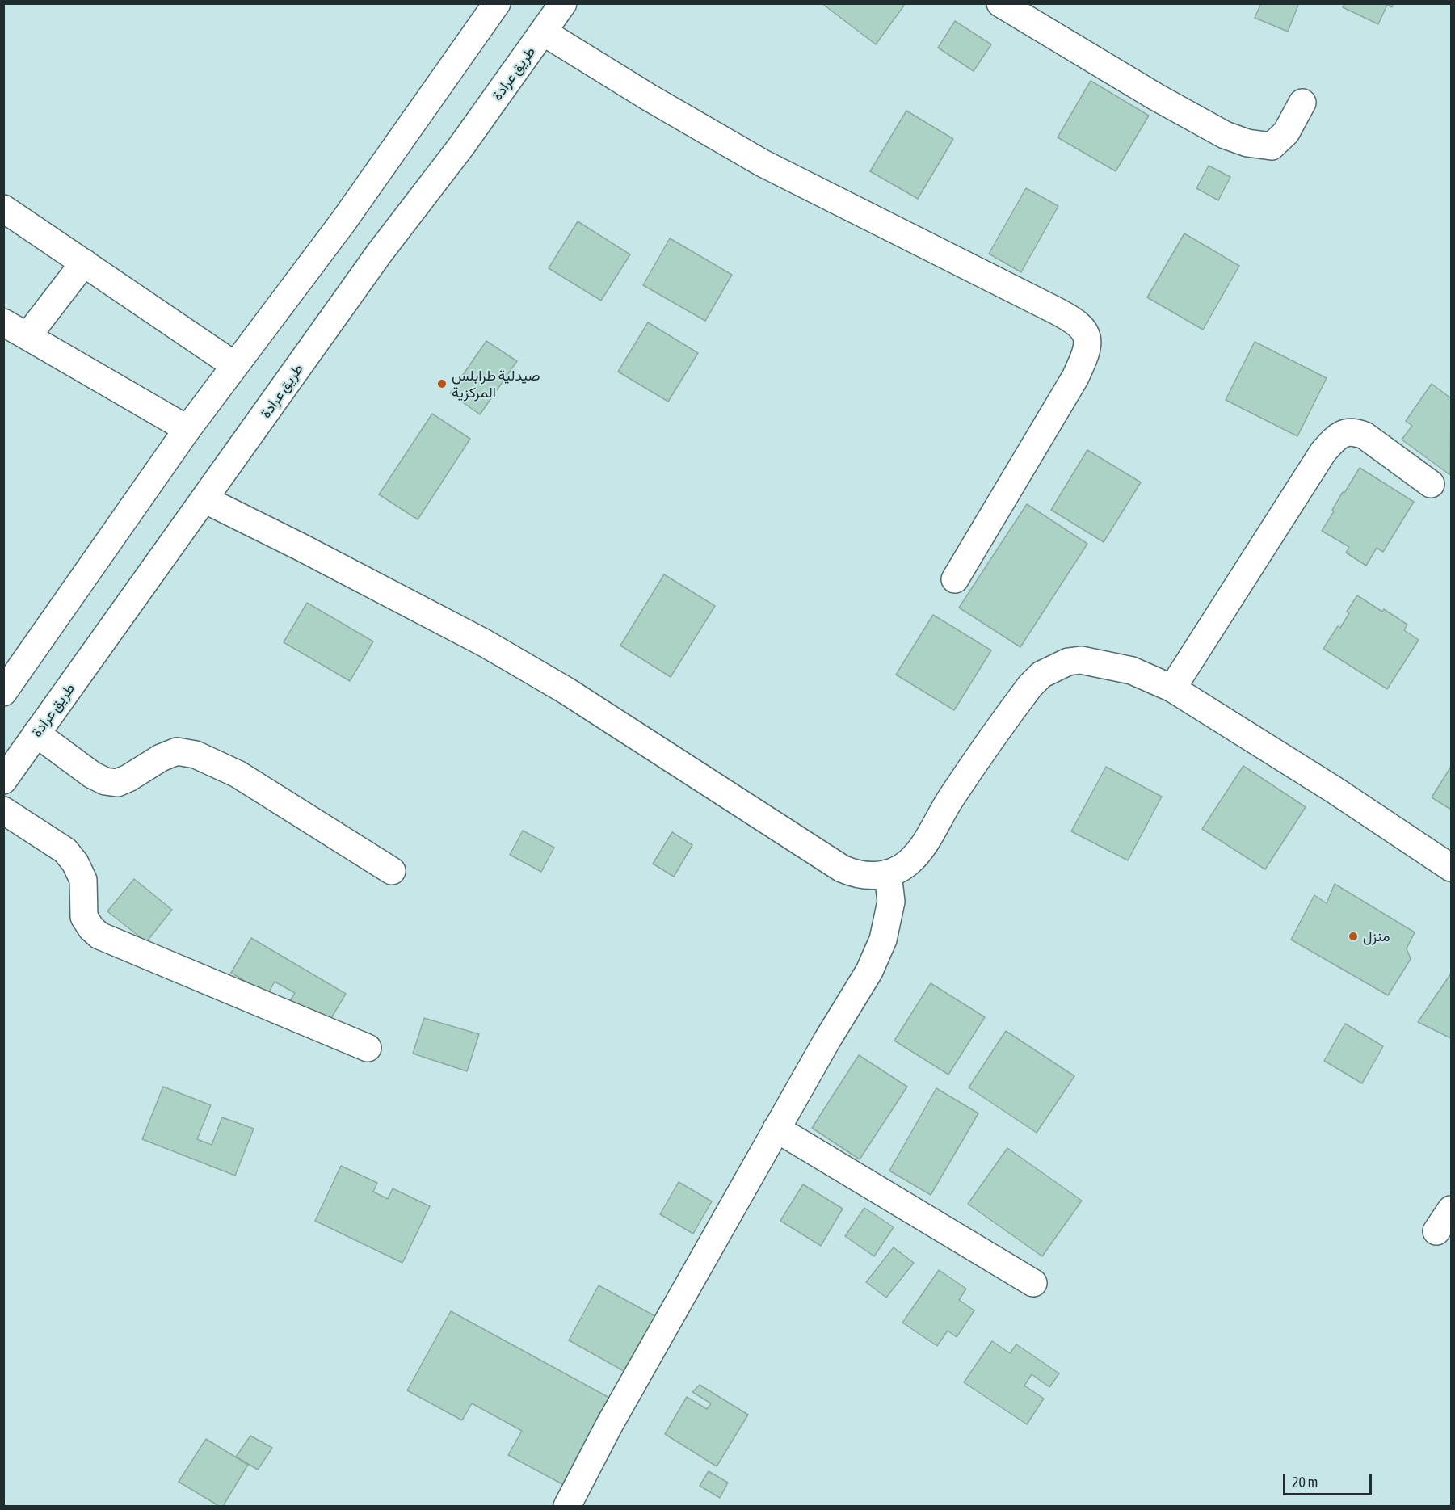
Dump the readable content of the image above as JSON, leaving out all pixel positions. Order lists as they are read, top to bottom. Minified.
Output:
{"streets":{"street":["طريق عرادة"]},"places":["صيدلية طرابلس المركزية","منزل"],"scale_bar":"20 m"}
